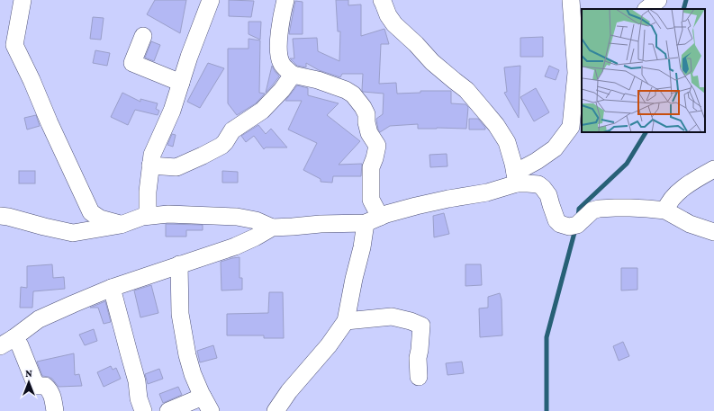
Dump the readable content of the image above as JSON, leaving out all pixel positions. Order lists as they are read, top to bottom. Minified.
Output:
{"north":"top"}
